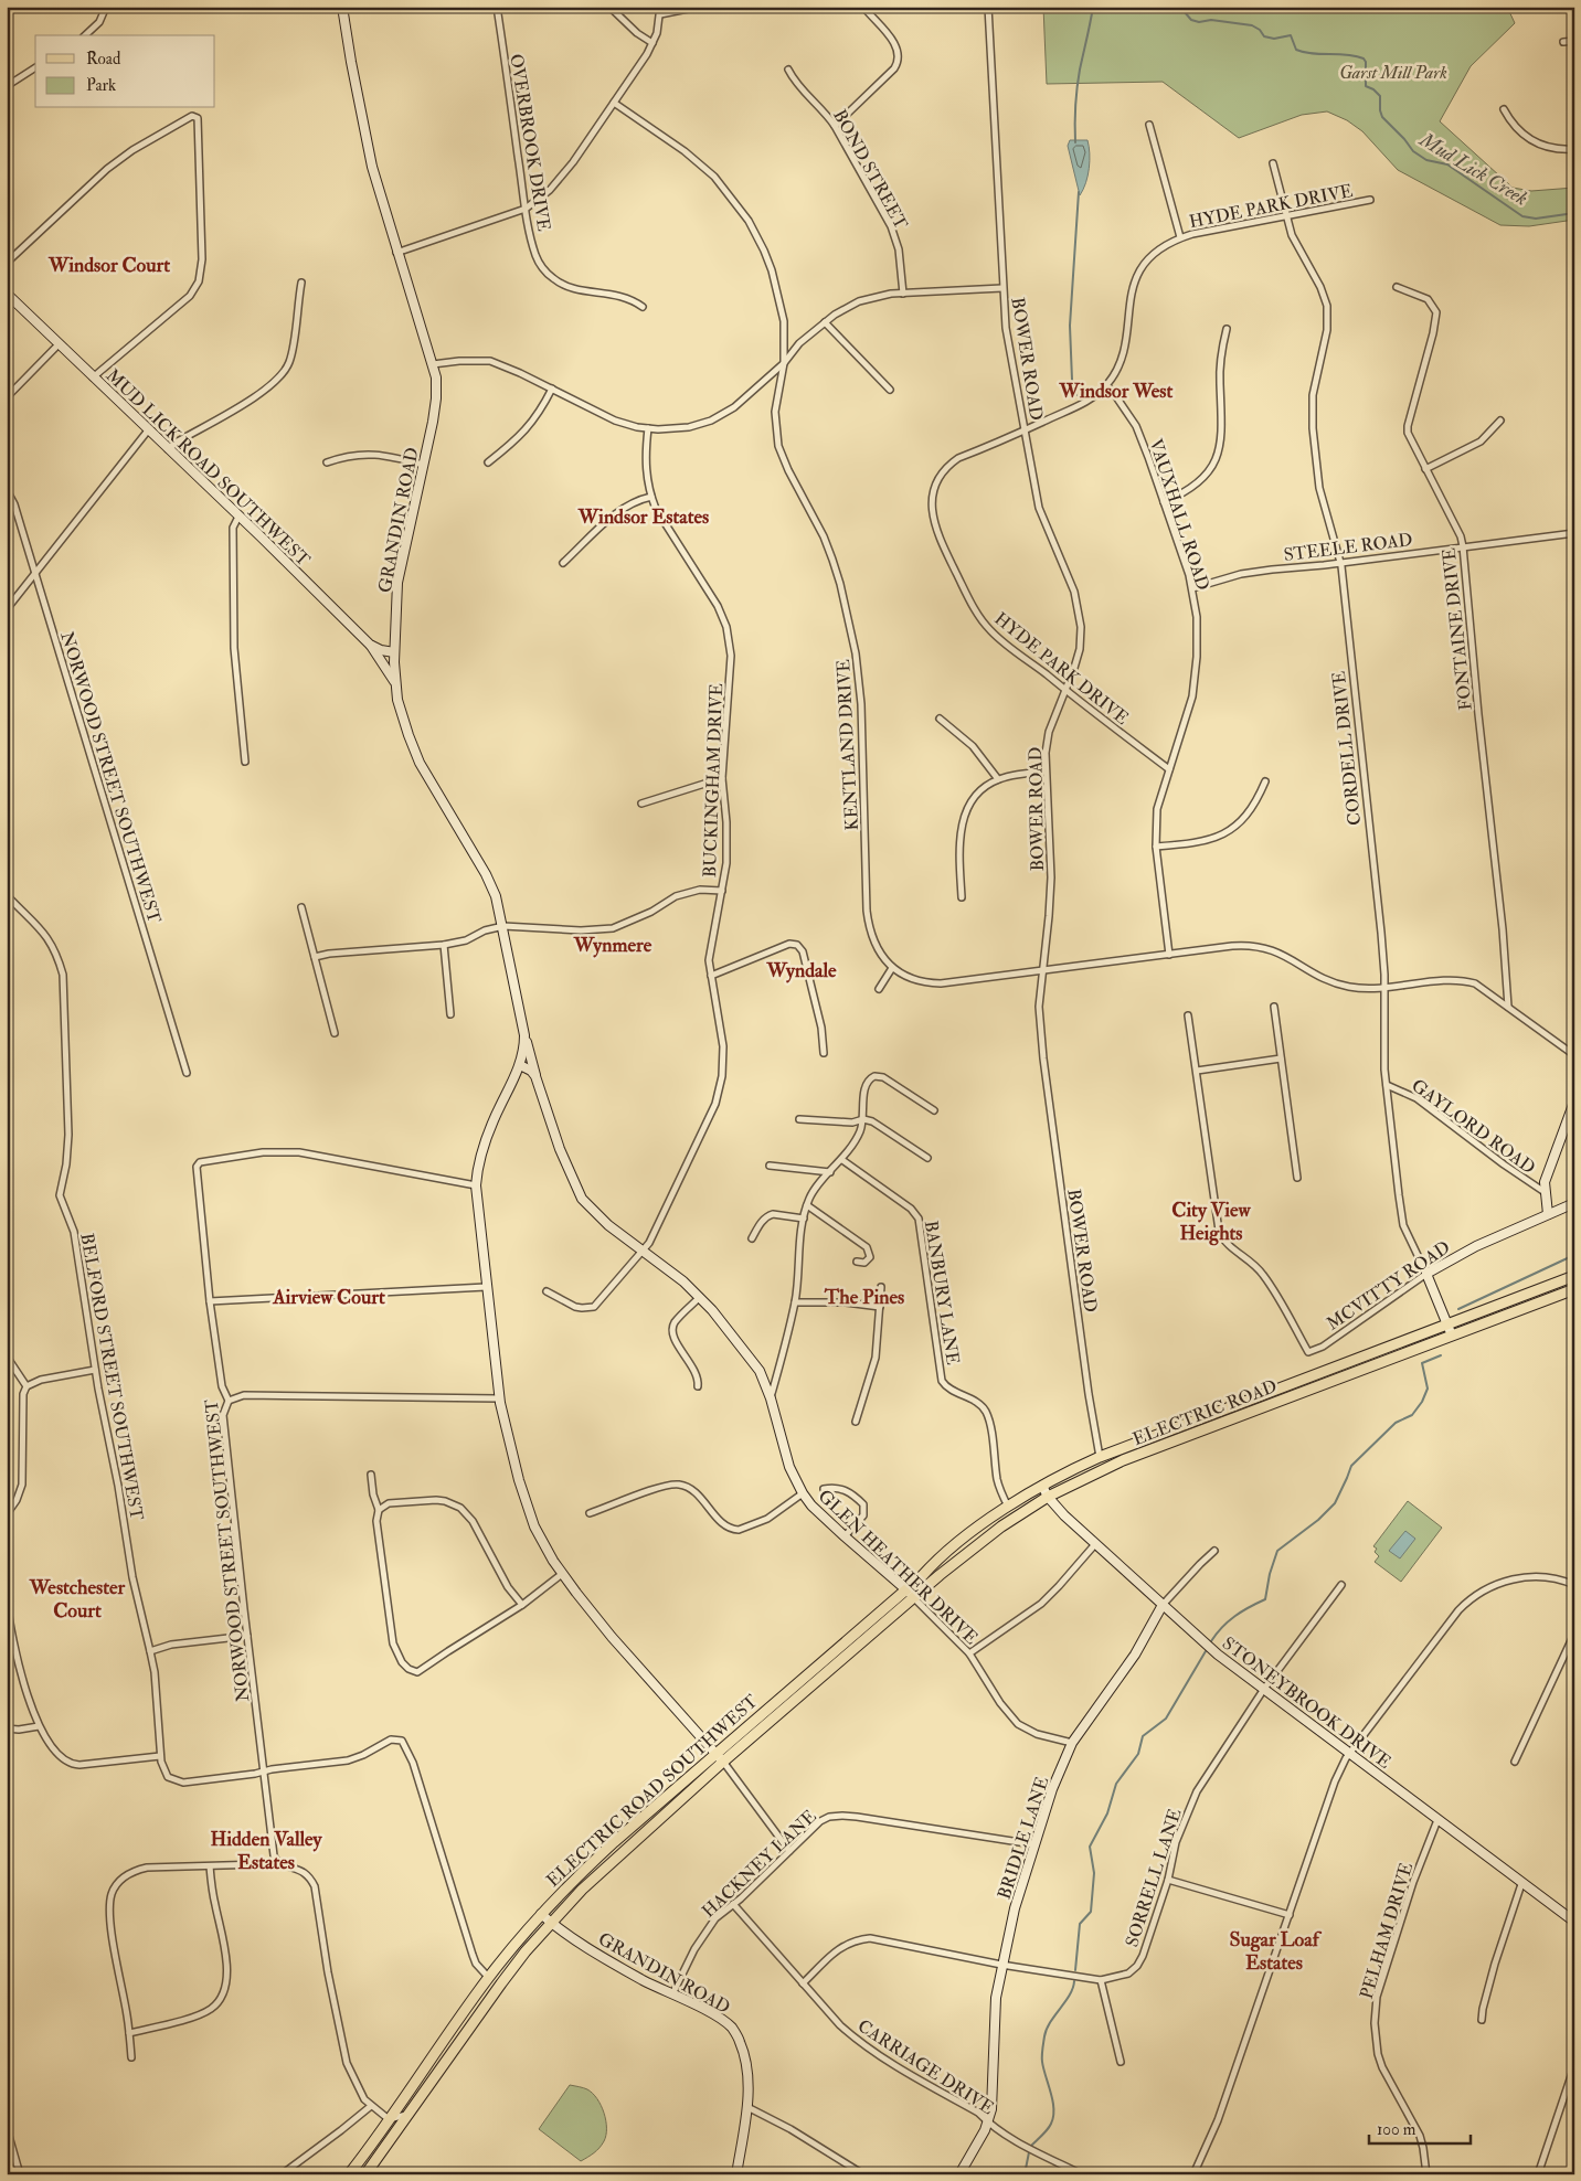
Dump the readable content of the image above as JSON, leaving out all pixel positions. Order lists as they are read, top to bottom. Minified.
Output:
{"streets":{"main road":["ELECTRIC ROAD","ELECTRIC ROAD SOUTHWEST"],"street":["OVERBROOK DRIVE","BOND STREET","HYDE PARK DRIVE","BOWER ROAD","MUD LICK ROAD SOUTHWEST","VAUXHALL ROAD","GRANDIN ROAD","STEELE ROAD","FONTAINE DRIVE","KENTLAND DRIVE","CORDELL DRIVE","NORWOOD STREET SOUTHWEST","BUCKINGHAM DRIVE","GAYLORD ROAD","MCVITTY ROAD","BANBURY LANE","BELFORD STREET SOUTHWEST","GLEN HEATHER DRIVE","STONEYBROOK DRIVE","BRIDLE LANE","HACKNEY LANE","SORRELL LANE","PELHAM DRIVE","CARRIAGE DRIVE"]},"crossings":[["HYDE PARK DRIVE","BOWER ROAD"],["HYDE PARK DRIVE","VAUXHALL ROAD"],["HYDE PARK DRIVE","CORDELL DRIVE"],["BOWER ROAD","ELECTRIC ROAD"],["MUD LICK ROAD SOUTHWEST","GRANDIN ROAD"],["VAUXHALL ROAD","STEELE ROAD"],["GRANDIN ROAD","GLEN HEATHER DRIVE"],["GRANDIN ROAD","ELECTRIC ROAD SOUTHWEST"],["GRANDIN ROAD","HACKNEY LANE"],["STEELE ROAD","FONTAINE DRIVE"],["STEELE ROAD","CORDELL DRIVE"],["CORDELL DRIVE","GAYLORD ROAD"],["CORDELL DRIVE","MCVITTY ROAD"],["CORDELL DRIVE","ELECTRIC ROAD"],["BUCKINGHAM DRIVE","GLEN HEATHER DRIVE"],["BANBURY LANE","ELECTRIC ROAD"],["ELECTRIC ROAD","GLEN HEATHER DRIVE"],["ELECTRIC ROAD","STONEYBROOK DRIVE"],["ELECTRIC ROAD","ELECTRIC ROAD SOUTHWEST"],["GLEN HEATHER DRIVE","ELECTRIC ROAD SOUTHWEST"],["GLEN HEATHER DRIVE","BRIDLE LANE"],["STONEYBROOK DRIVE","BRIDLE LANE"],["STONEYBROOK DRIVE","SORRELL LANE"],["STONEYBROOK DRIVE","PELHAM DRIVE"],["BRIDLE LANE","HACKNEY LANE"],["BRIDLE LANE","SORRELL LANE"],["BRIDLE LANE","CARRIAGE DRIVE"],["HACKNEY LANE","CARRIAGE DRIVE"],["SORRELL LANE","CARRIAGE DRIVE"]],"districts":["Windsor Court","Windsor West","Windsor Estates","Wynmere","Wyndale","City View Heights","Airview Court","The Pines","Westchester Court","Hidden Valley Estates","Sugar Loaf Estates"],"water":["Mud Lick Creek"],"parks":["Garst Mill Park"],"legend":["Road","Park"],"scale_bar":"100 m"}
